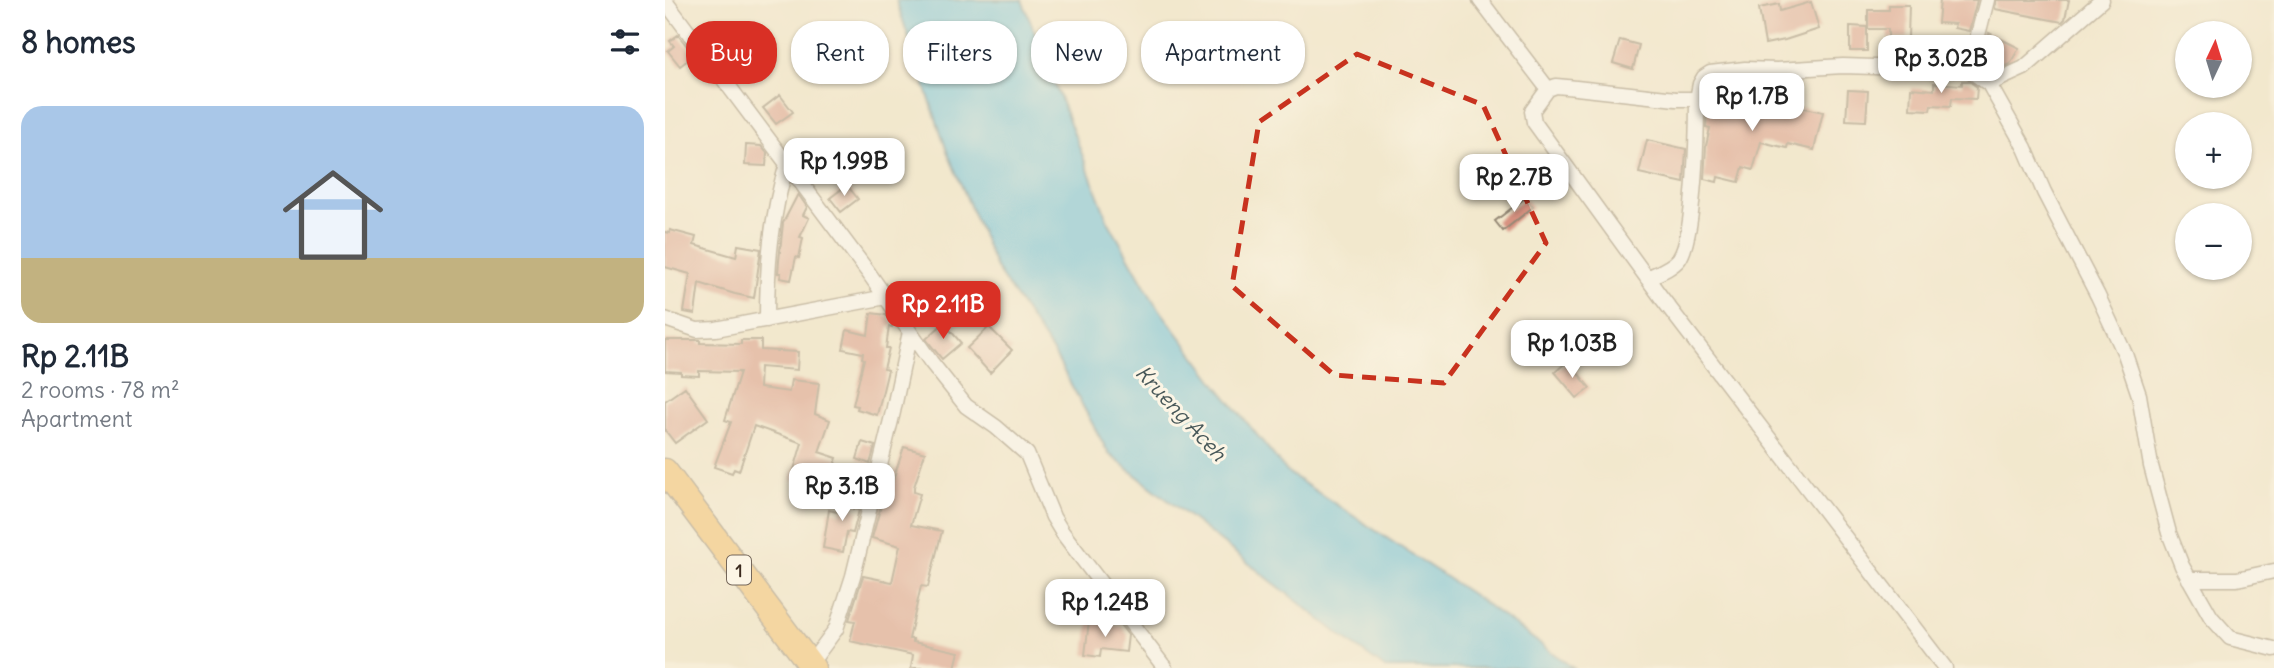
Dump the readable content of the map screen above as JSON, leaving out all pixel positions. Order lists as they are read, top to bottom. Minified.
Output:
{"streets":{"highway":["1"]},"water":["Krueng Aceh"],"north":"top","page":{"heading":"8 homes","map_buttons":["+","−"],"chip":["Buy","Rent","Filters","New","Apartment"],"price":["Rp 3.02B","Rp 1.7B","Rp 1.99B","Rp 2.7B","Rp 2.11B","Rp 1.03B","Rp 3.1B","Rp 1.24B"],"list":[{"name":"Rp 2.11B","note":"2 rooms · 78 m² · Apartment"}]}}
